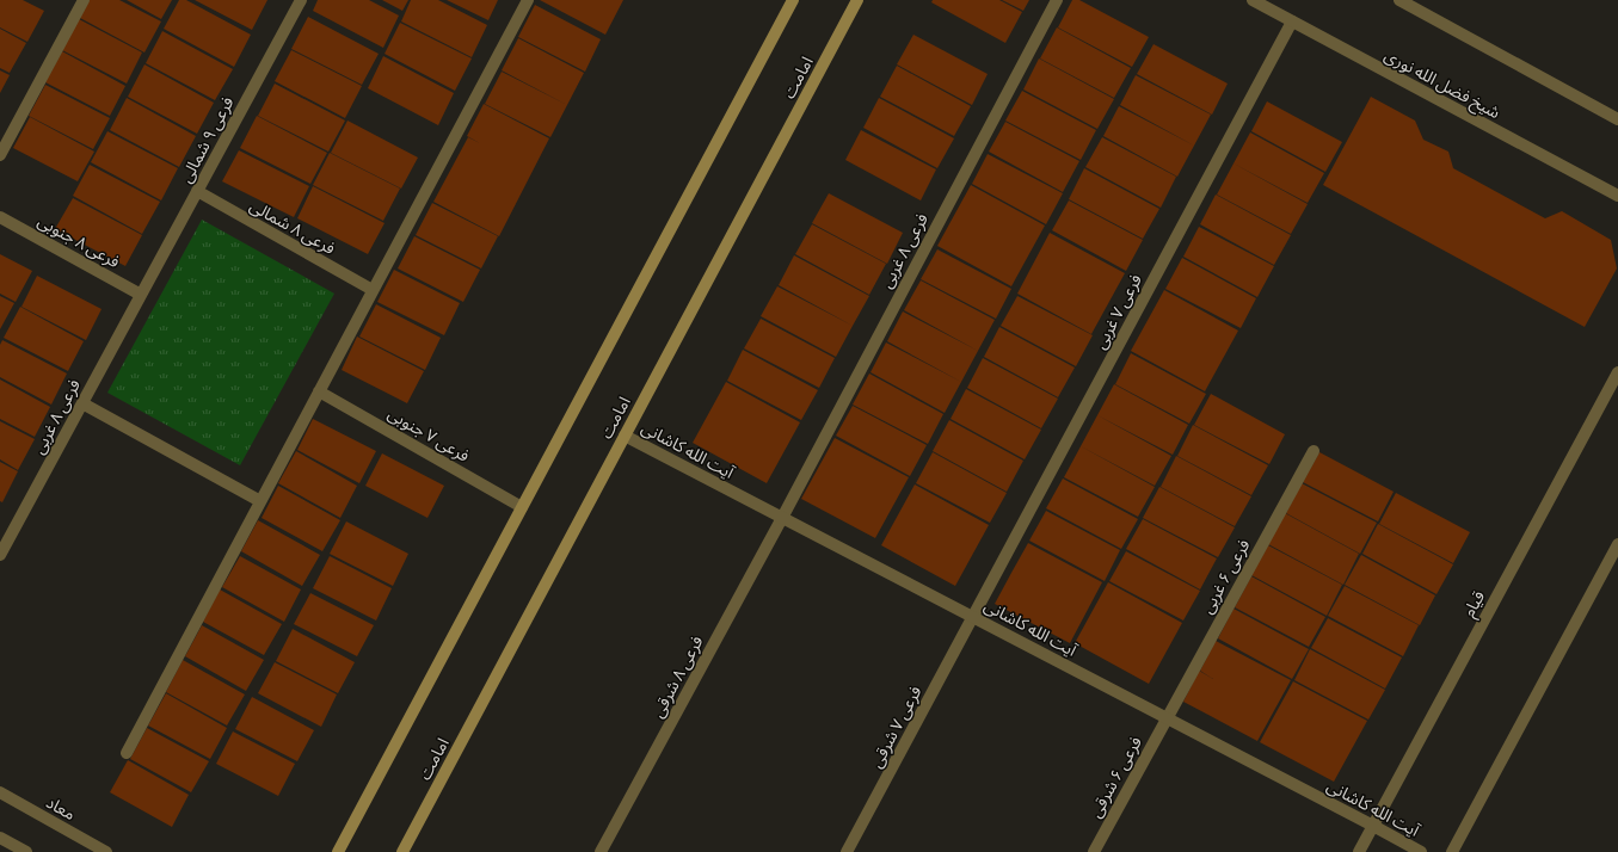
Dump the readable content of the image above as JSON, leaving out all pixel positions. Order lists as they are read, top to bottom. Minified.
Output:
{"streets":{"main road":["امامت"],"street":["شیخ فضل الله نوری","فرعی ۹ شمالی","فرعی ۸ شمالی","فرعی ۸ جنوبی","فرعی ۸ غربی","فرعی ۷ غربی","فرعی ۷ جنوبی","آیت الله کاشانی","فرعی ۶ غربی","قیام","فرعی ۸ شرقی","فرعی ۷ شرقی","فرعی ۶ شرقی","معاد"]},"crossings":[["امامت","آیت الله کاشانی"],["شیخ فضل الله نوری","فرعی ۷ غربی"],["فرعی ۹ شمالی","فرعی ۸ شمالی"],["فرعی ۹ شمالی","فرعی ۸ جنوبی"],["فرعی ۹ شمالی","فرعی ۸ غربی"],["فرعی ۸ جنوبی","فرعی ۸ غربی"],["فرعی ۸ غربی","آیت الله کاشانی"],["فرعی ۸ غربی","فرعی ۸ شرقی"],["فرعی ۷ غربی","آیت الله کاشانی"],["فرعی ۷ غربی","فرعی ۷ شرقی"],["آیت الله کاشانی","فرعی ۶ غربی"],["آیت الله کاشانی","قیام"],["آیت الله کاشانی","فرعی ۸ شرقی"],["آیت الله کاشانی","فرعی ۷ شرقی"],["آیت الله کاشانی","فرعی ۶ شرقی"],["فرعی ۶ غربی","فرعی ۶ شرقی"]]}
